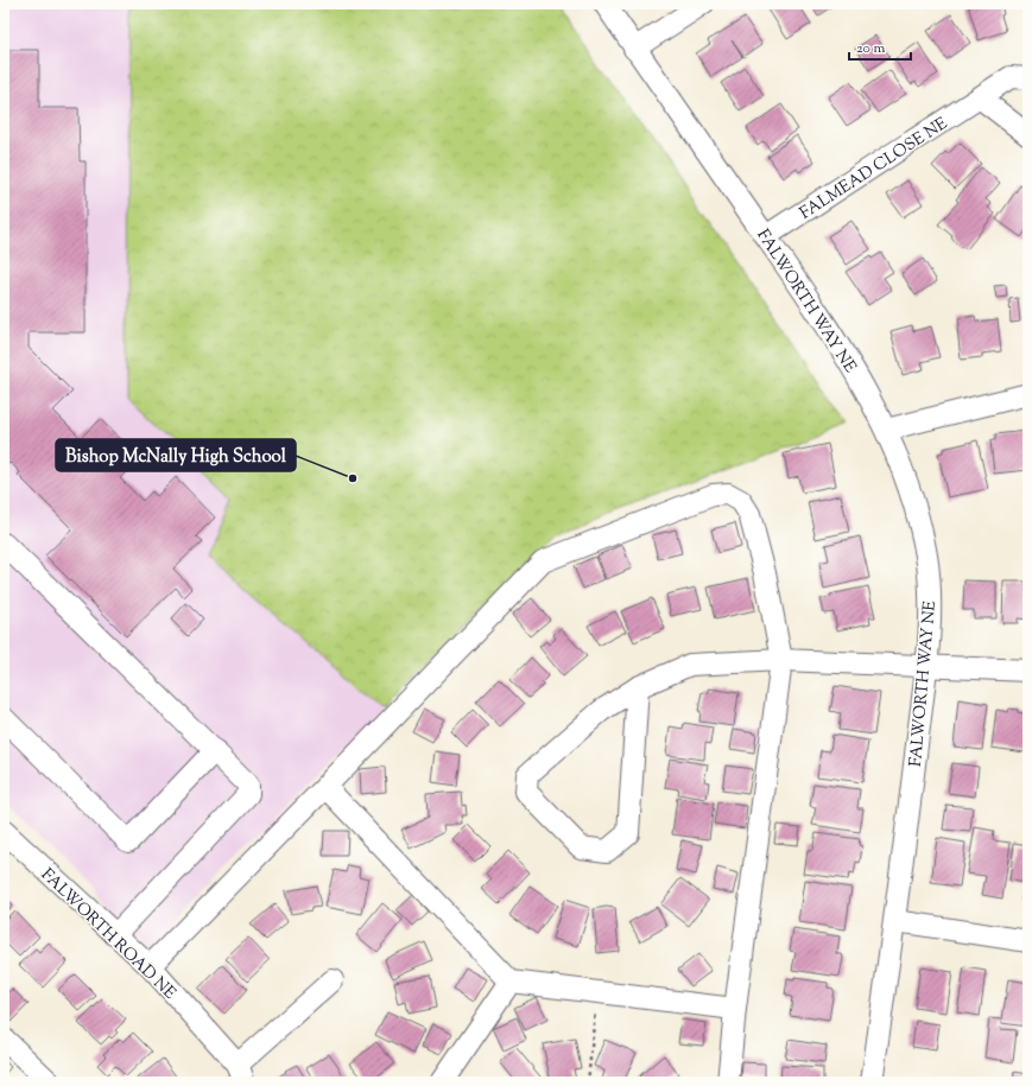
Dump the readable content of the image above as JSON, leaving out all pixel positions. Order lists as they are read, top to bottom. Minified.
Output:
{"streets":{"street":["FALMEAD CLOSE NE","FALWORTH WAY NE","FALWORTH ROAD NE"]},"crossings":[["FALMEAD CLOSE NE","FALWORTH WAY NE"]],"places":["Bishop McNally High School"],"scale_bar":"20 m"}
